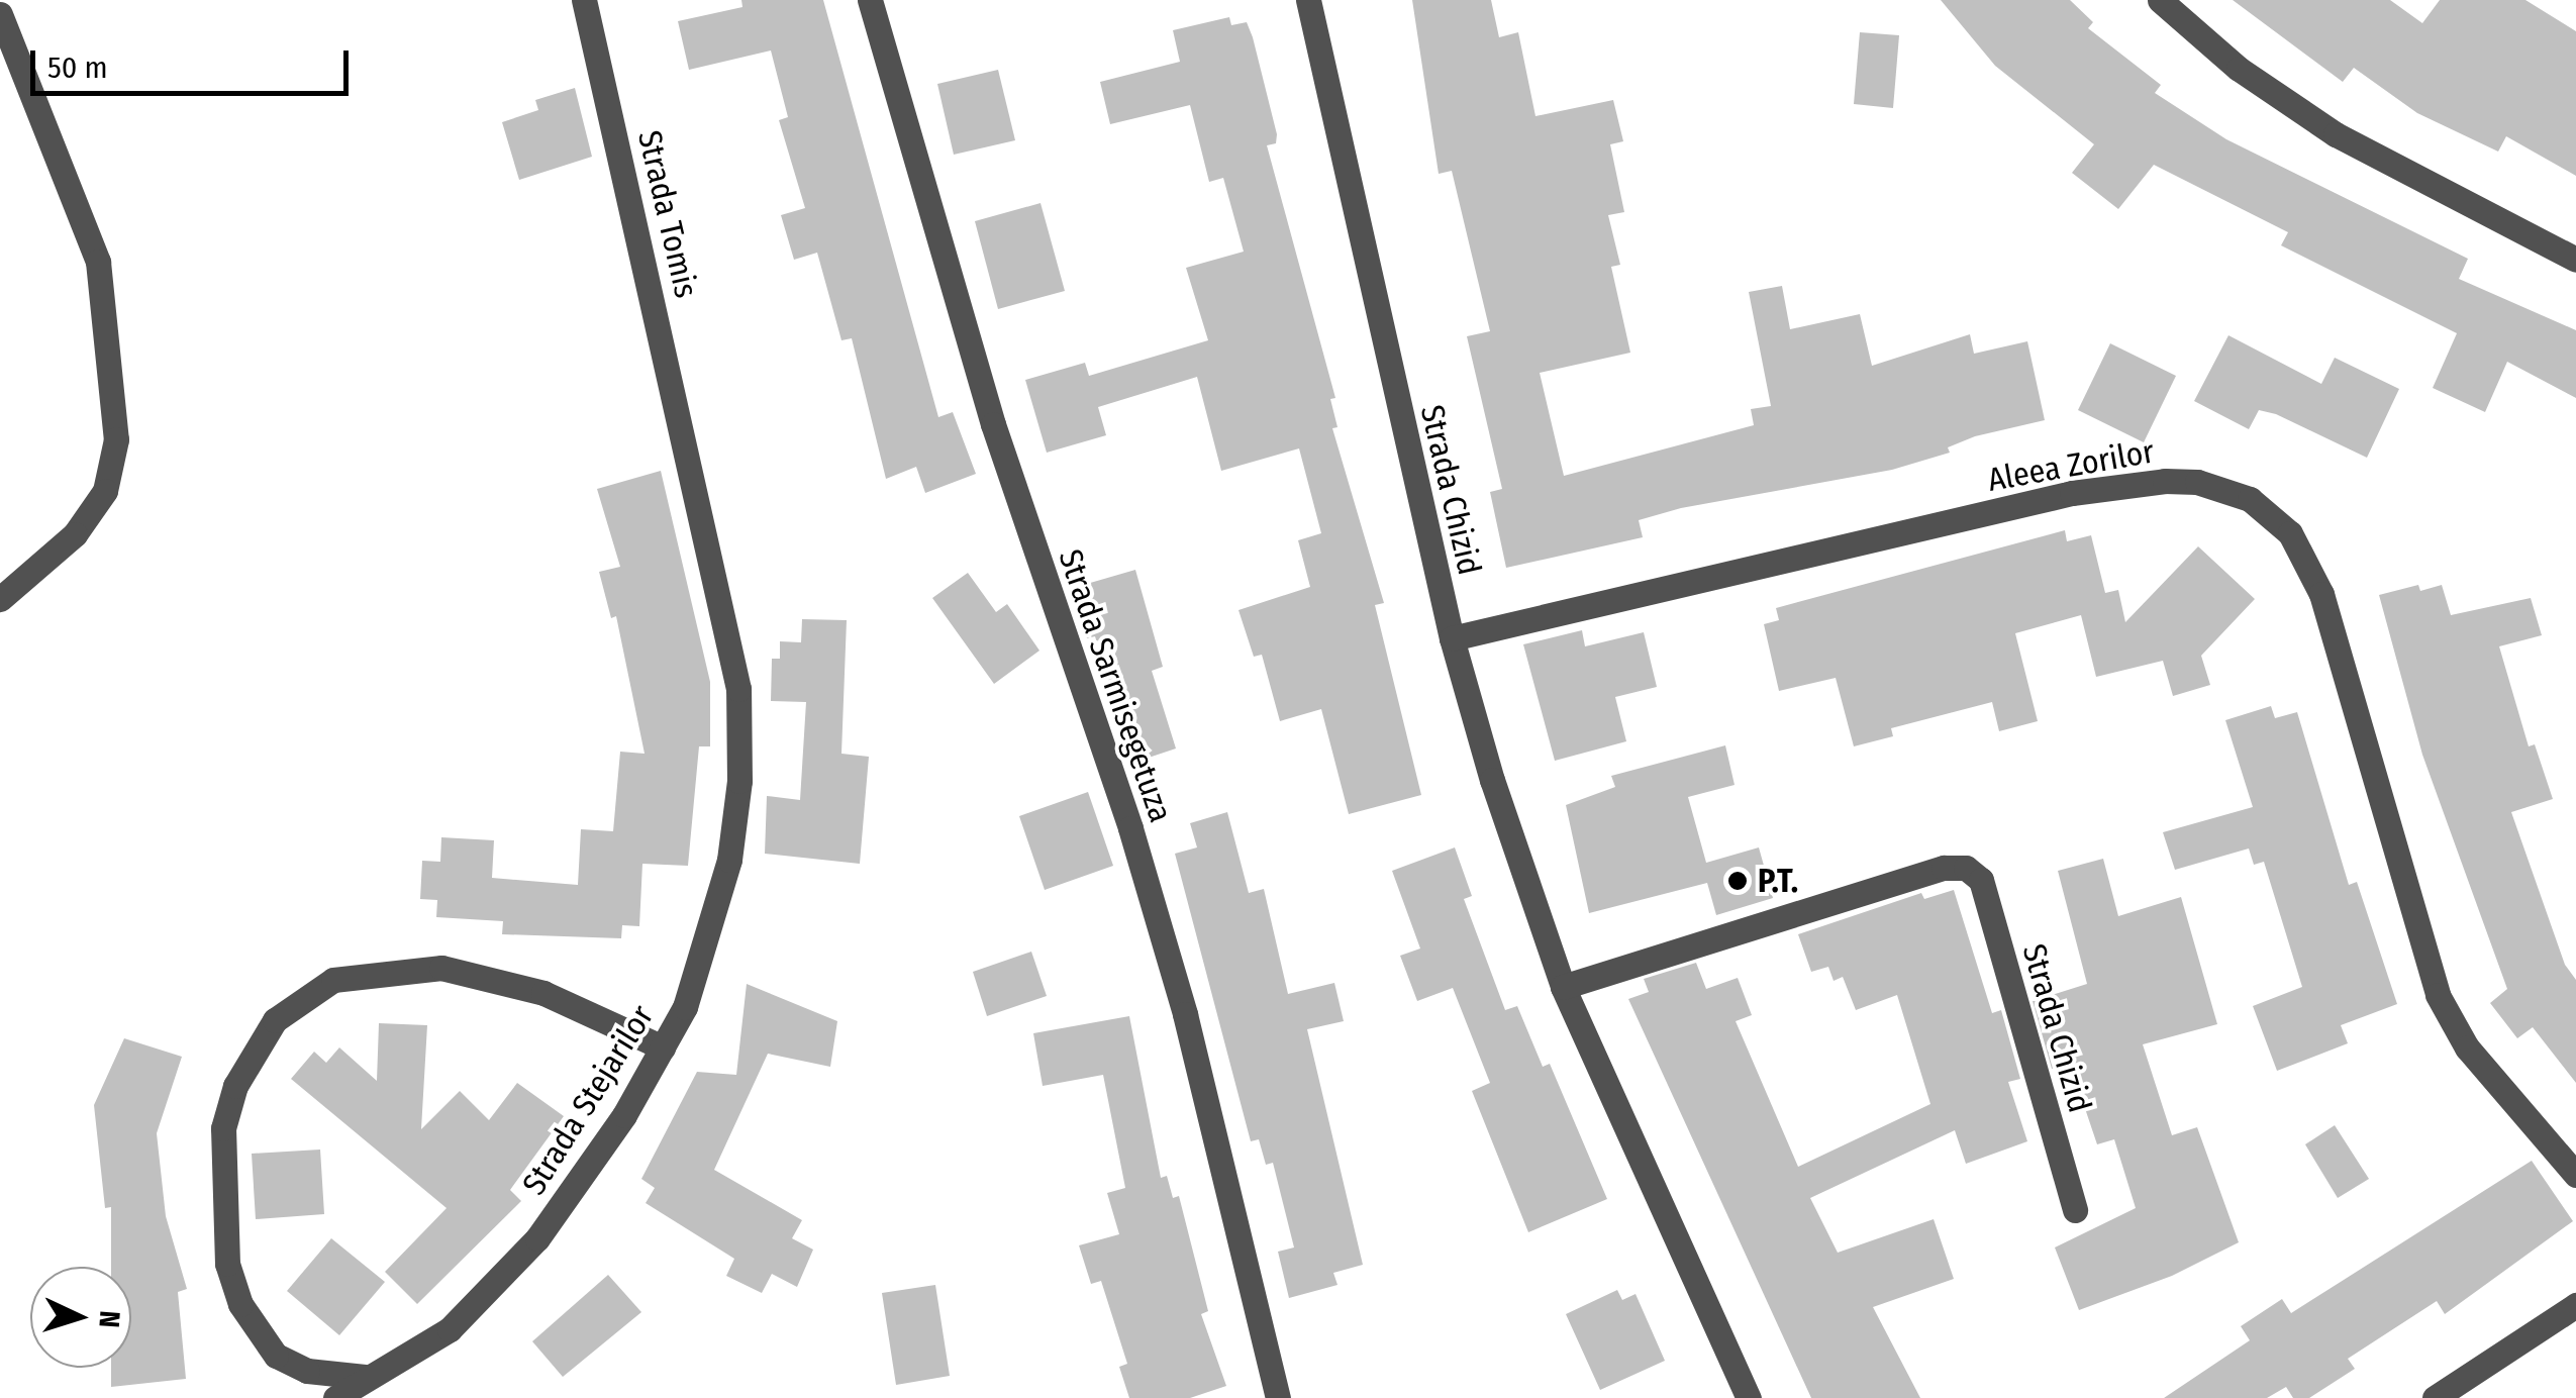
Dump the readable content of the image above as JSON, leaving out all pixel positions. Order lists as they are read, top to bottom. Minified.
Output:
{"streets":{"street":["Strada Tomis","Aleea Zorilor","Strada Chizid","Strada Sarmisegetuza","Strada Stejarilor"]},"crossings":[["Strada Tomis","Strada Stejarilor"],["Aleea Zorilor","Strada Chizid"]],"places":["P.T."],"scale_bar":"50 m","north":"right"}
